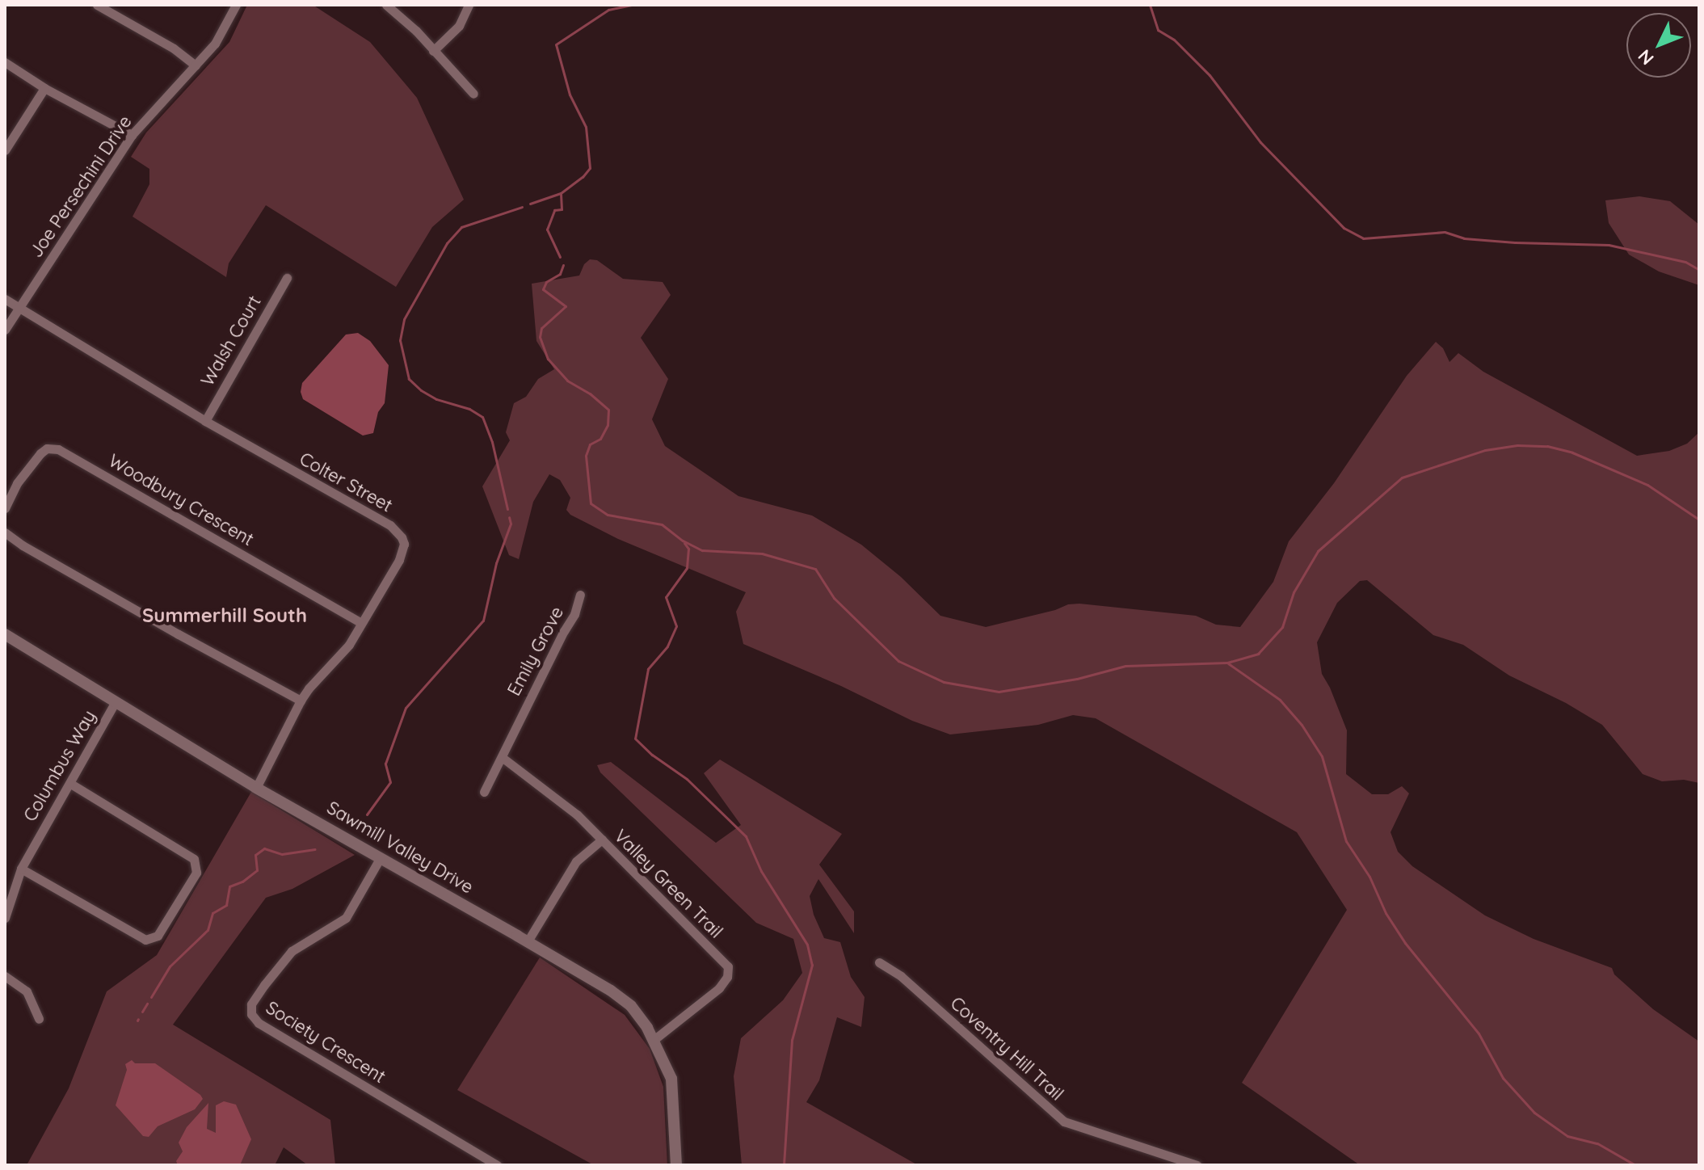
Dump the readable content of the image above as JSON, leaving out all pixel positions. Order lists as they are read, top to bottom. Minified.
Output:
{"streets":{"street":["Joe Persechini Drive","Walsh Court","Colter Street","Woodbury Crescent","Emily Grove","Columbus Way","Sawmill Valley Drive","Valley Green Trail","Society Crescent","Coventry Hill Trail"]},"crossings":[["Joe Persechini Drive","Colter Street"],["Walsh Court","Colter Street"],["Colter Street","Woodbury Crescent"],["Colter Street","Sawmill Valley Drive"],["Emily Grove","Valley Green Trail"],["Columbus Way","Sawmill Valley Drive"],["Sawmill Valley Drive","Valley Green Trail"],["Sawmill Valley Drive","Society Crescent"]],"districts":["Summerhill South"],"north":"bottom left"}
